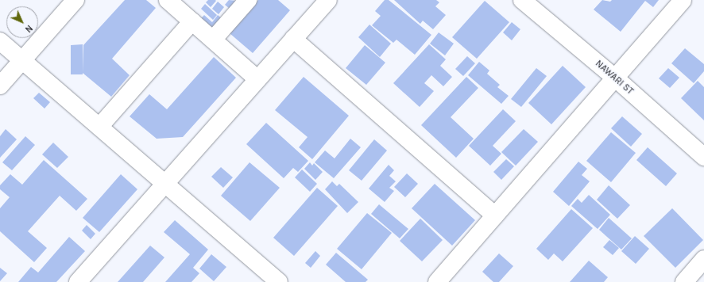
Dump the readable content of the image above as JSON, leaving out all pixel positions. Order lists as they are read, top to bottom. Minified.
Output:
{"streets":{"street":["NAWARI ST"]},"north":"bottom right"}
